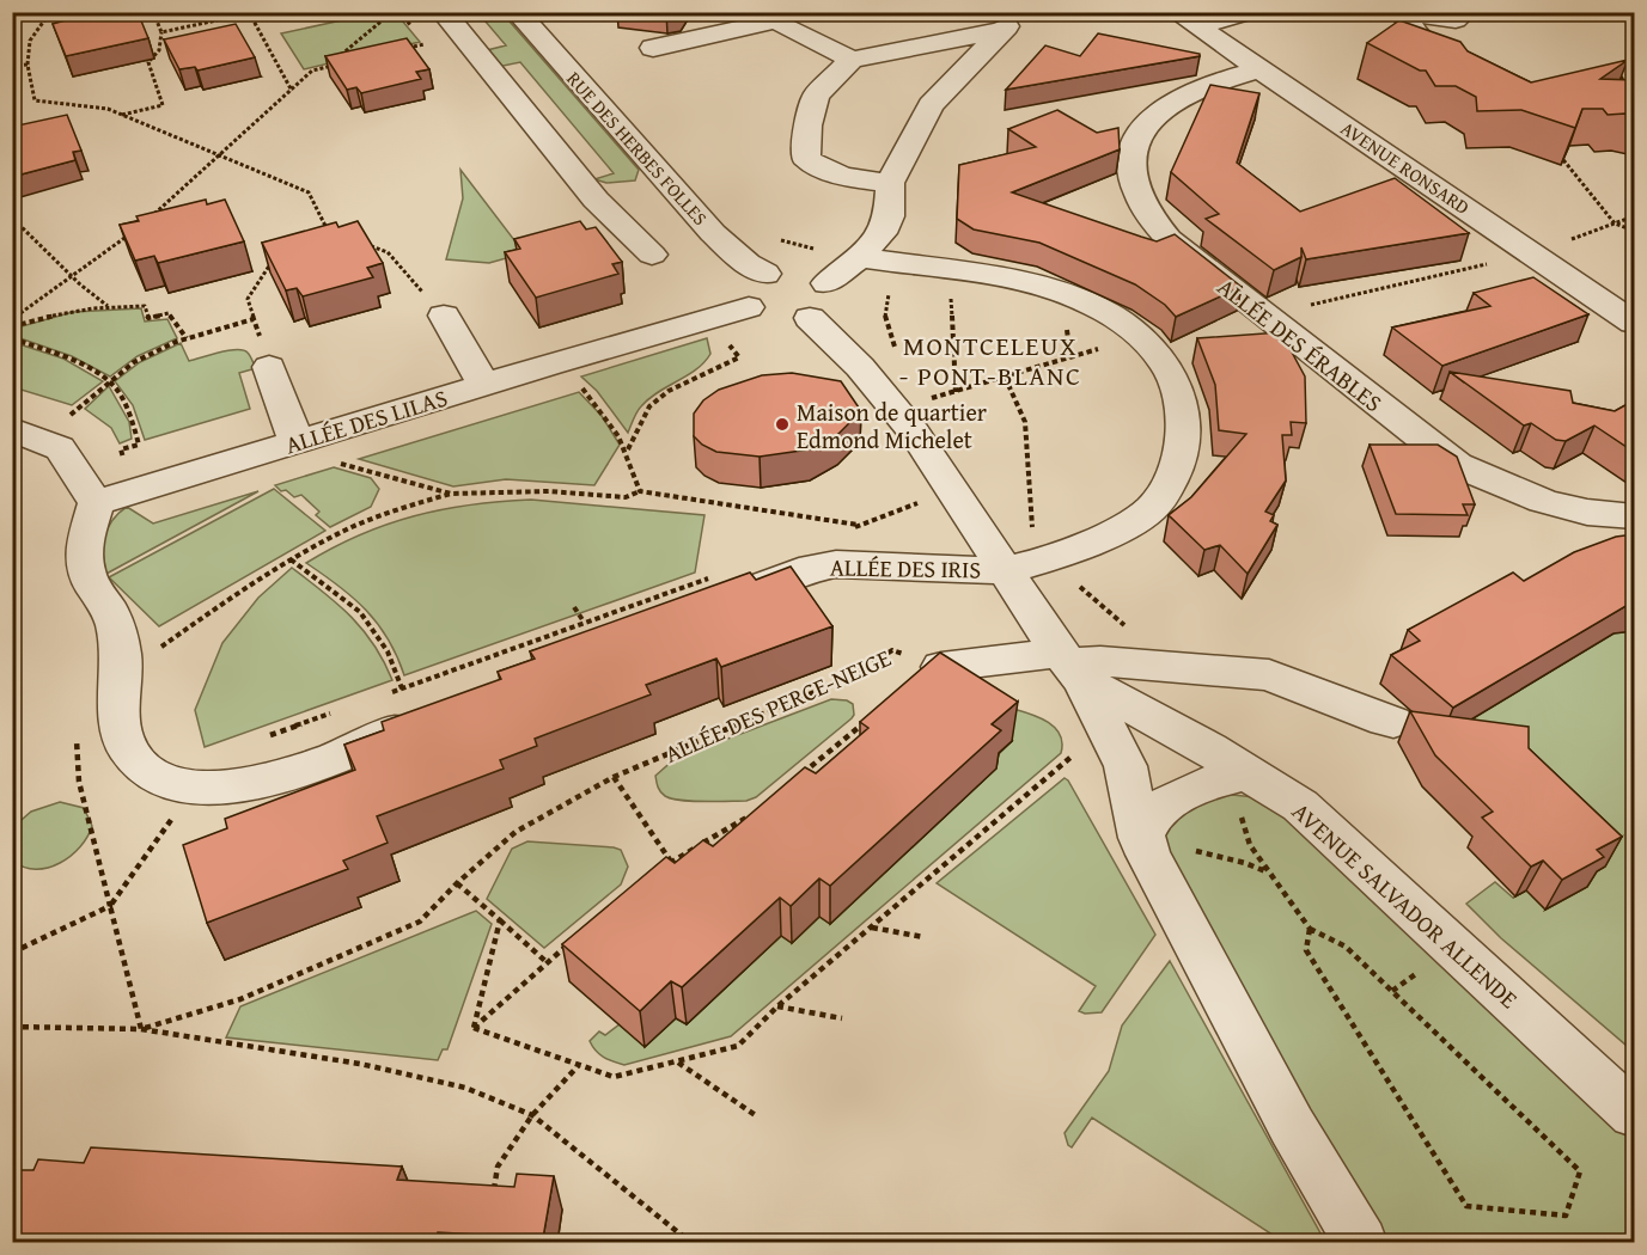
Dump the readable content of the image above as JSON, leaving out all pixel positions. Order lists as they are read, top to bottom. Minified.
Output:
{"streets":{"street":["RUE DES HERBES FOLLES","AVENUE RONSARD","ALLÉE DES ÉRABLES","ALLÉE DES LILAS","ALLÉE DES IRIS","AVENUE SALVADOR ALLENDE"],"path":["ALLÉE DES PERCE-NEIGE"]},"crossings":[["AVENUE RONSARD","ALLÉE DES ÉRABLES"],["ALLÉE DES IRIS","AVENUE SALVADOR ALLENDE"]],"districts":["MONTCELEUX - PONT-BLANC"],"places":["Maison de quartier Edmond Michelet"]}
